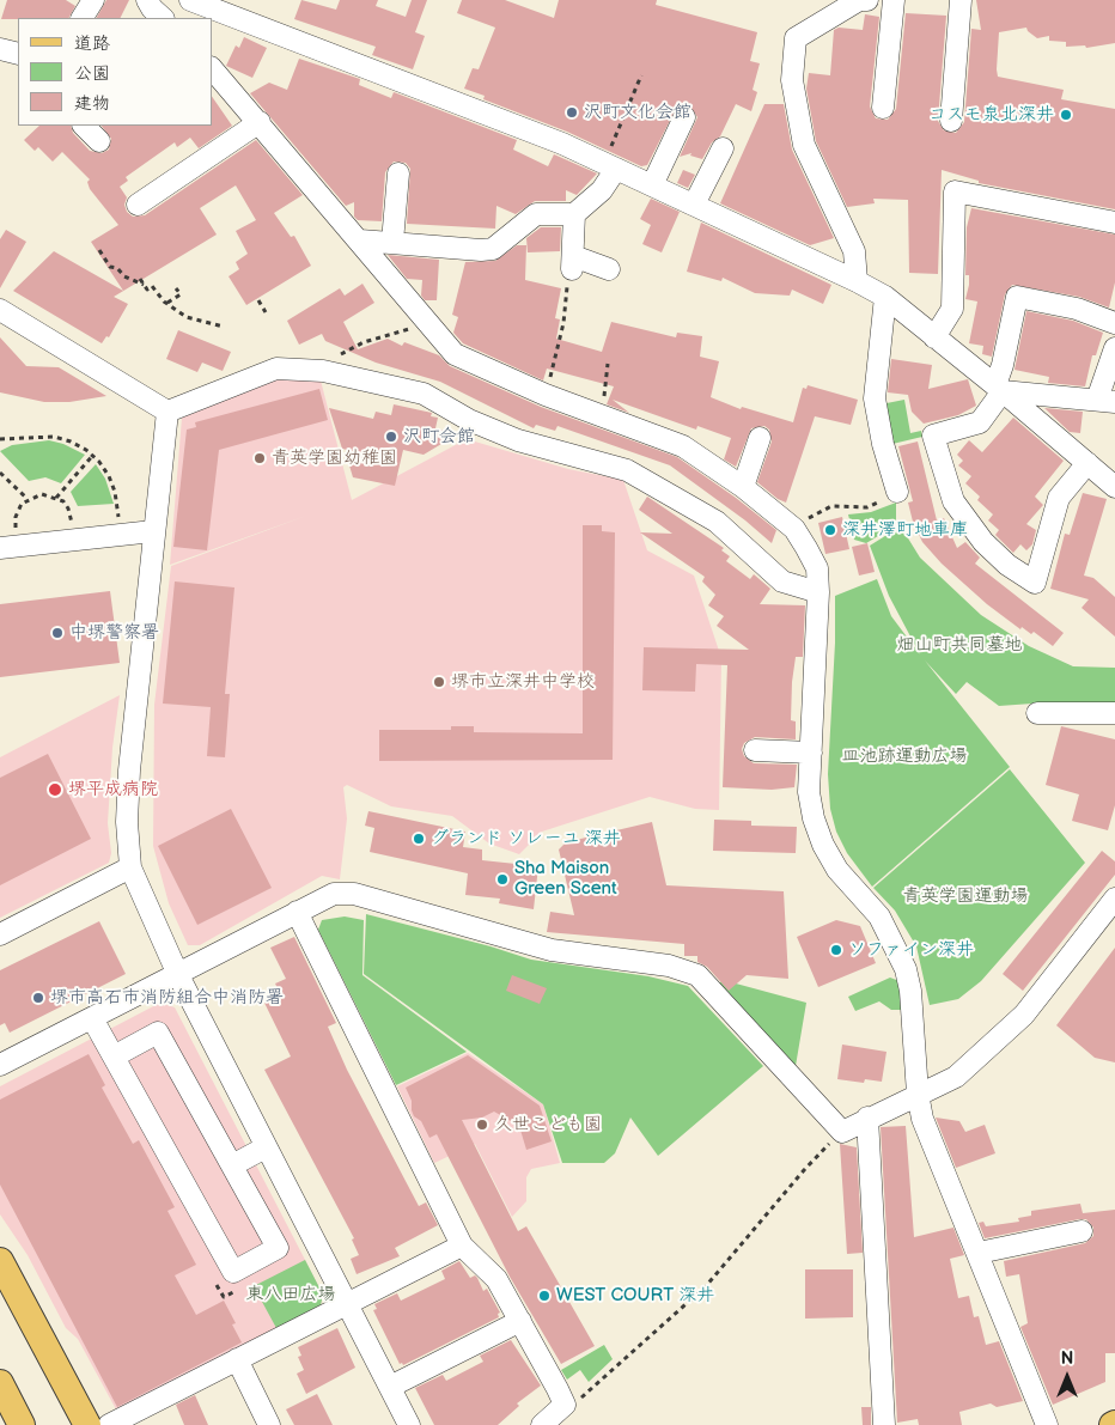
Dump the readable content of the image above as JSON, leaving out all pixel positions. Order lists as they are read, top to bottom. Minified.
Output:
{"parks":["畑山町共同墓地","皿池跡運動広場","青英学園運動場","東八田広場"],"places":["沢町文化会館","コスモ泉北深井","沢町会館","青英学園幼稚園","深井澤町地車庫","中堺警察署","堺市立深井中学校","堺平成病院","グランド ソレーユ 深井","Sha Maison Green Scent","ソファイン深井","堺市高石市消防組合中消防署","久世こども園","WEST COURT 深井"],"legend":["道路","公園","建物"],"north":"top"}
